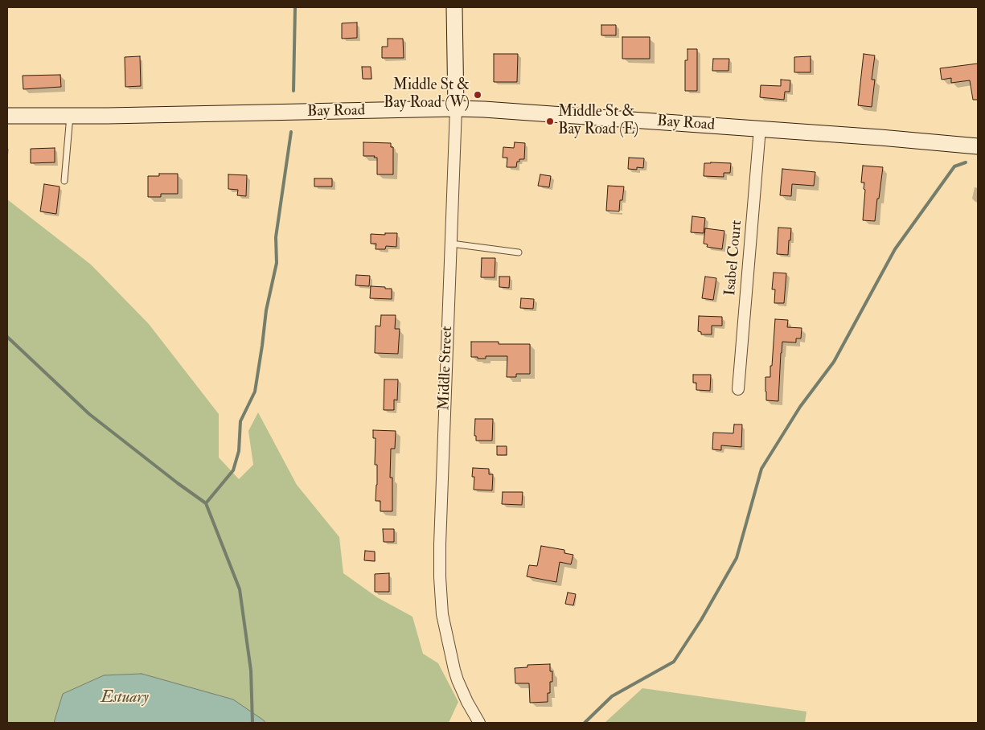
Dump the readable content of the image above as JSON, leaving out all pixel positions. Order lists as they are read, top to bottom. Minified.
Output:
{"streets":{"main road":["Bay Road","Middle Street"],"street":["Isabel Court"]},"crossings":[["Bay Road","Isabel Court"],["Bay Road","Middle Street"]],"water":["Estuary"],"places":["Middle St & Bay Road (W)","Middle St & Bay Road (E)"]}
